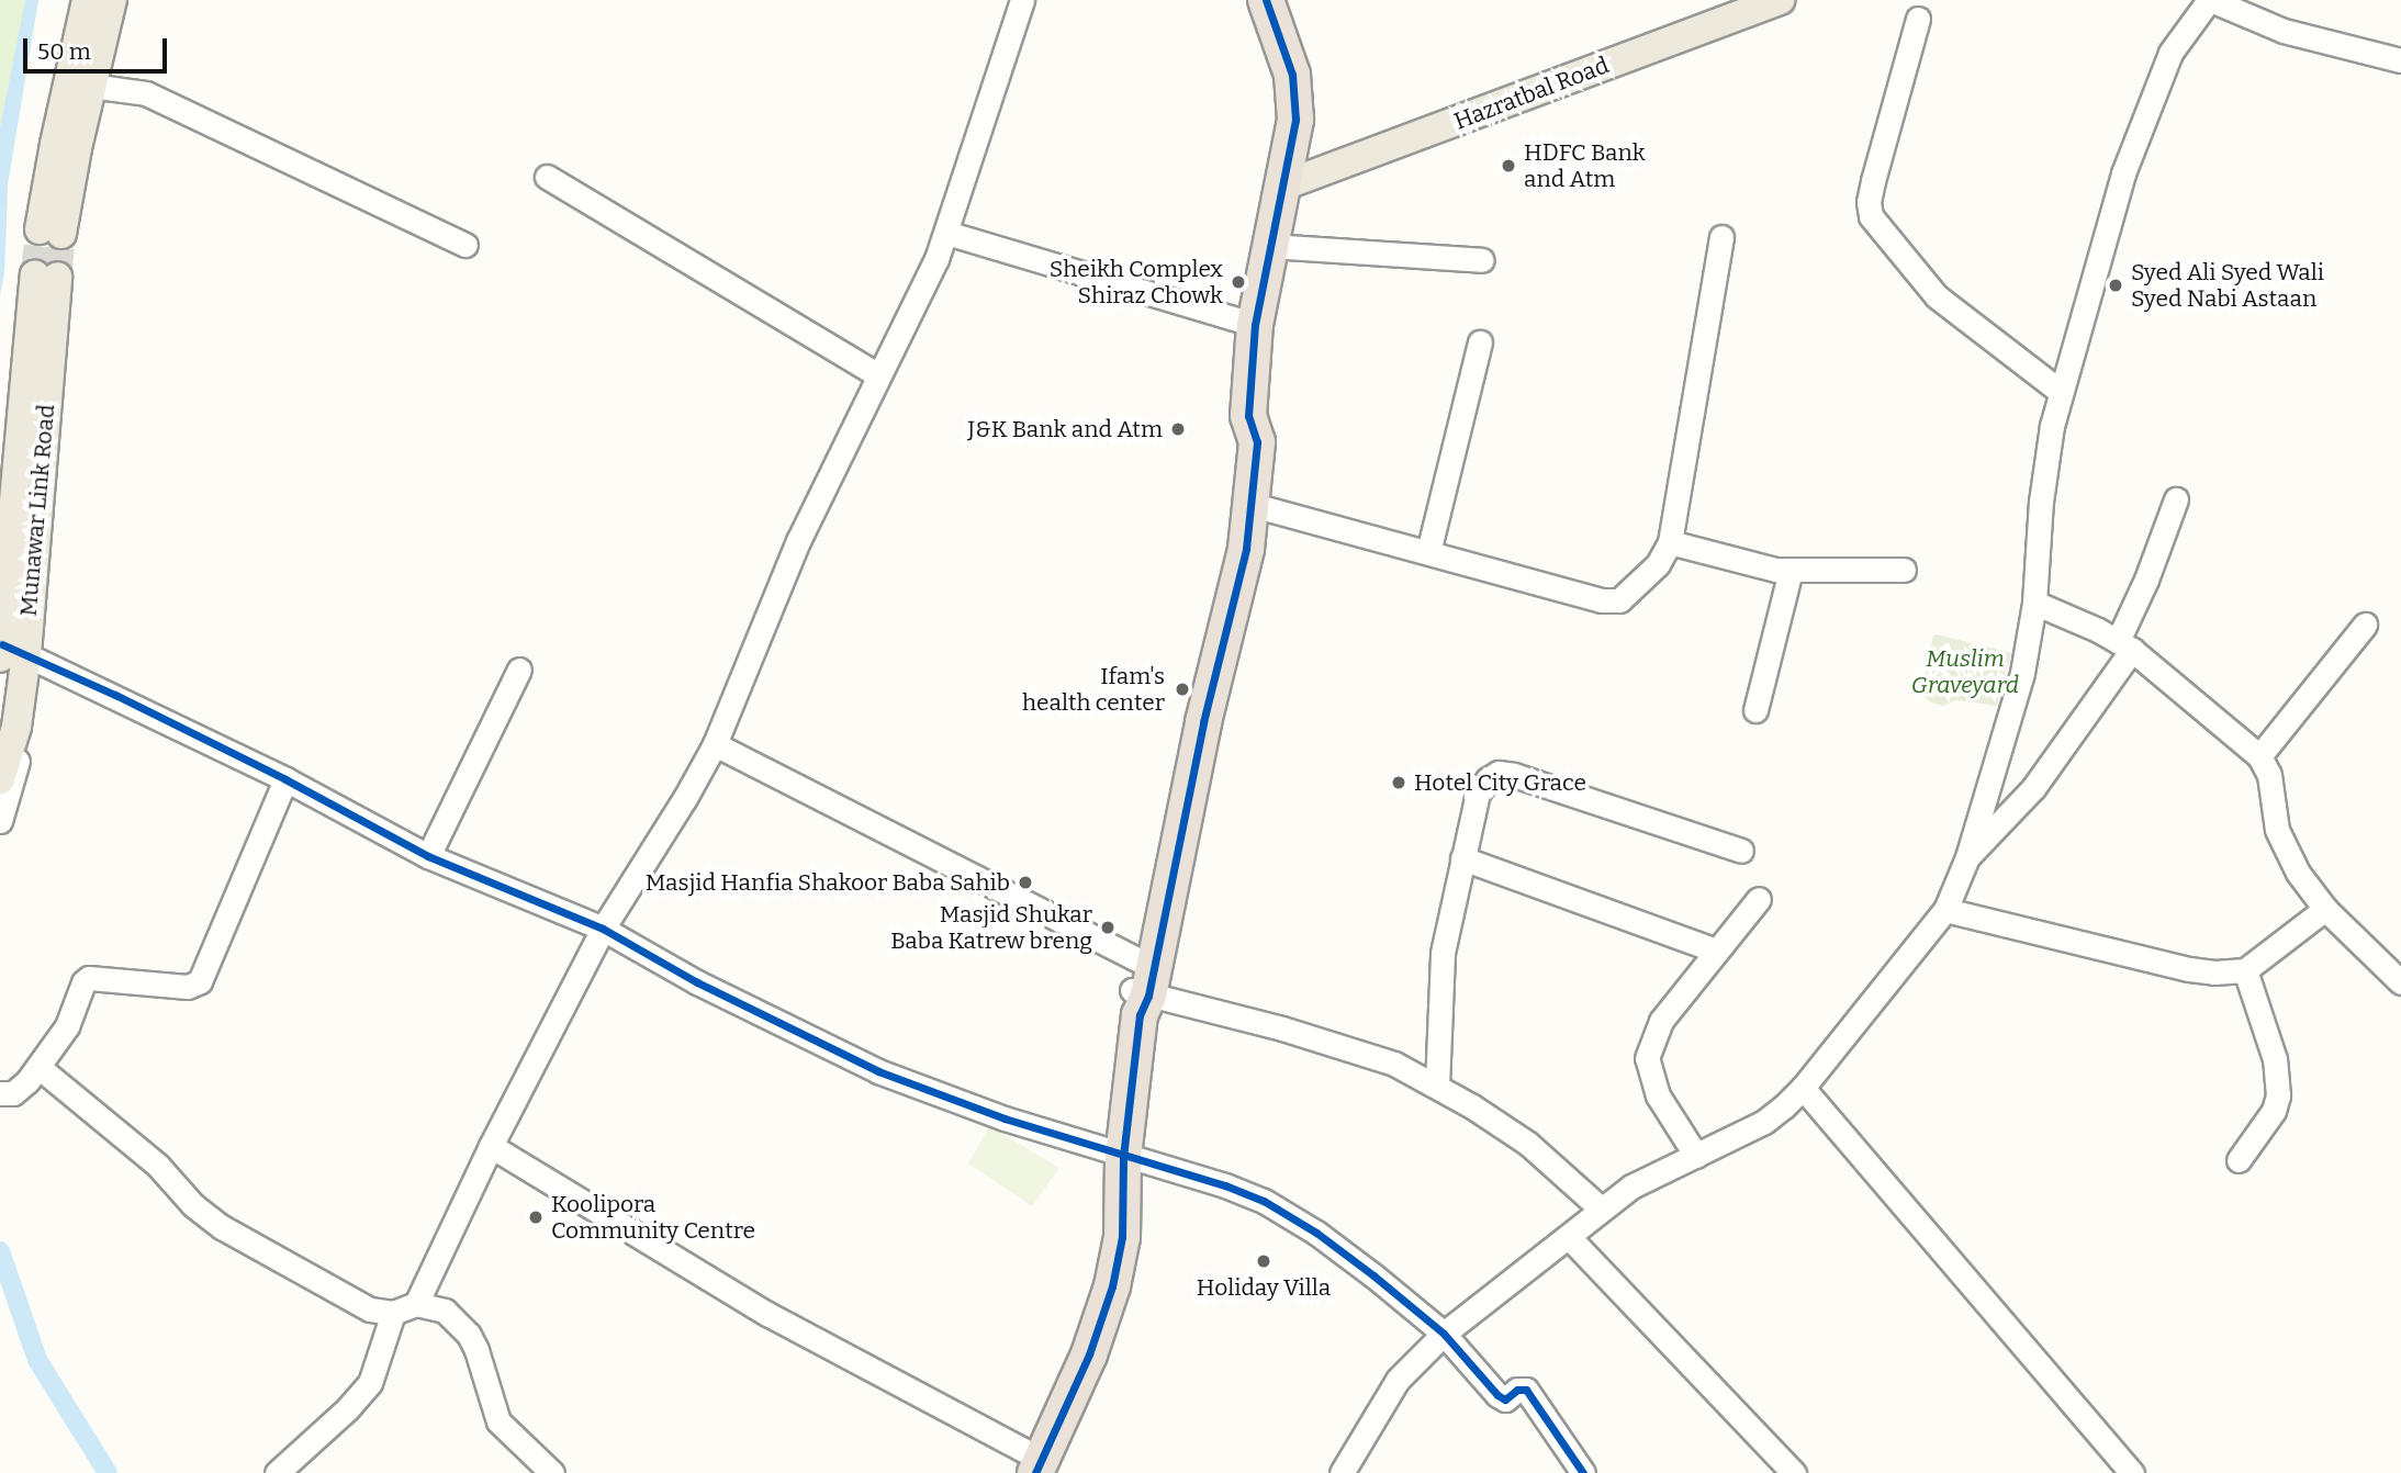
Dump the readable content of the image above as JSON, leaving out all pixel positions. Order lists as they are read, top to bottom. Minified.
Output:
{"streets":{"main road":["Hazratbal Road","Munawar Link Road"]},"parks":["Muslim Graveyard"],"places":["HDFC Bank and Atm","Sheikh Complex Shiraz Chowk","Syed Ali Syed Wali Syed Nabi Astaan","J&K Bank and Atm","Ifam's health center","Hotel City Grace","Masjid Hanfia Shakoor Baba Sahib","Masjid Shukar Baba Katrew breng","Koolipora Community Centre","Holiday Villa"],"scale_bar":"50 m"}
